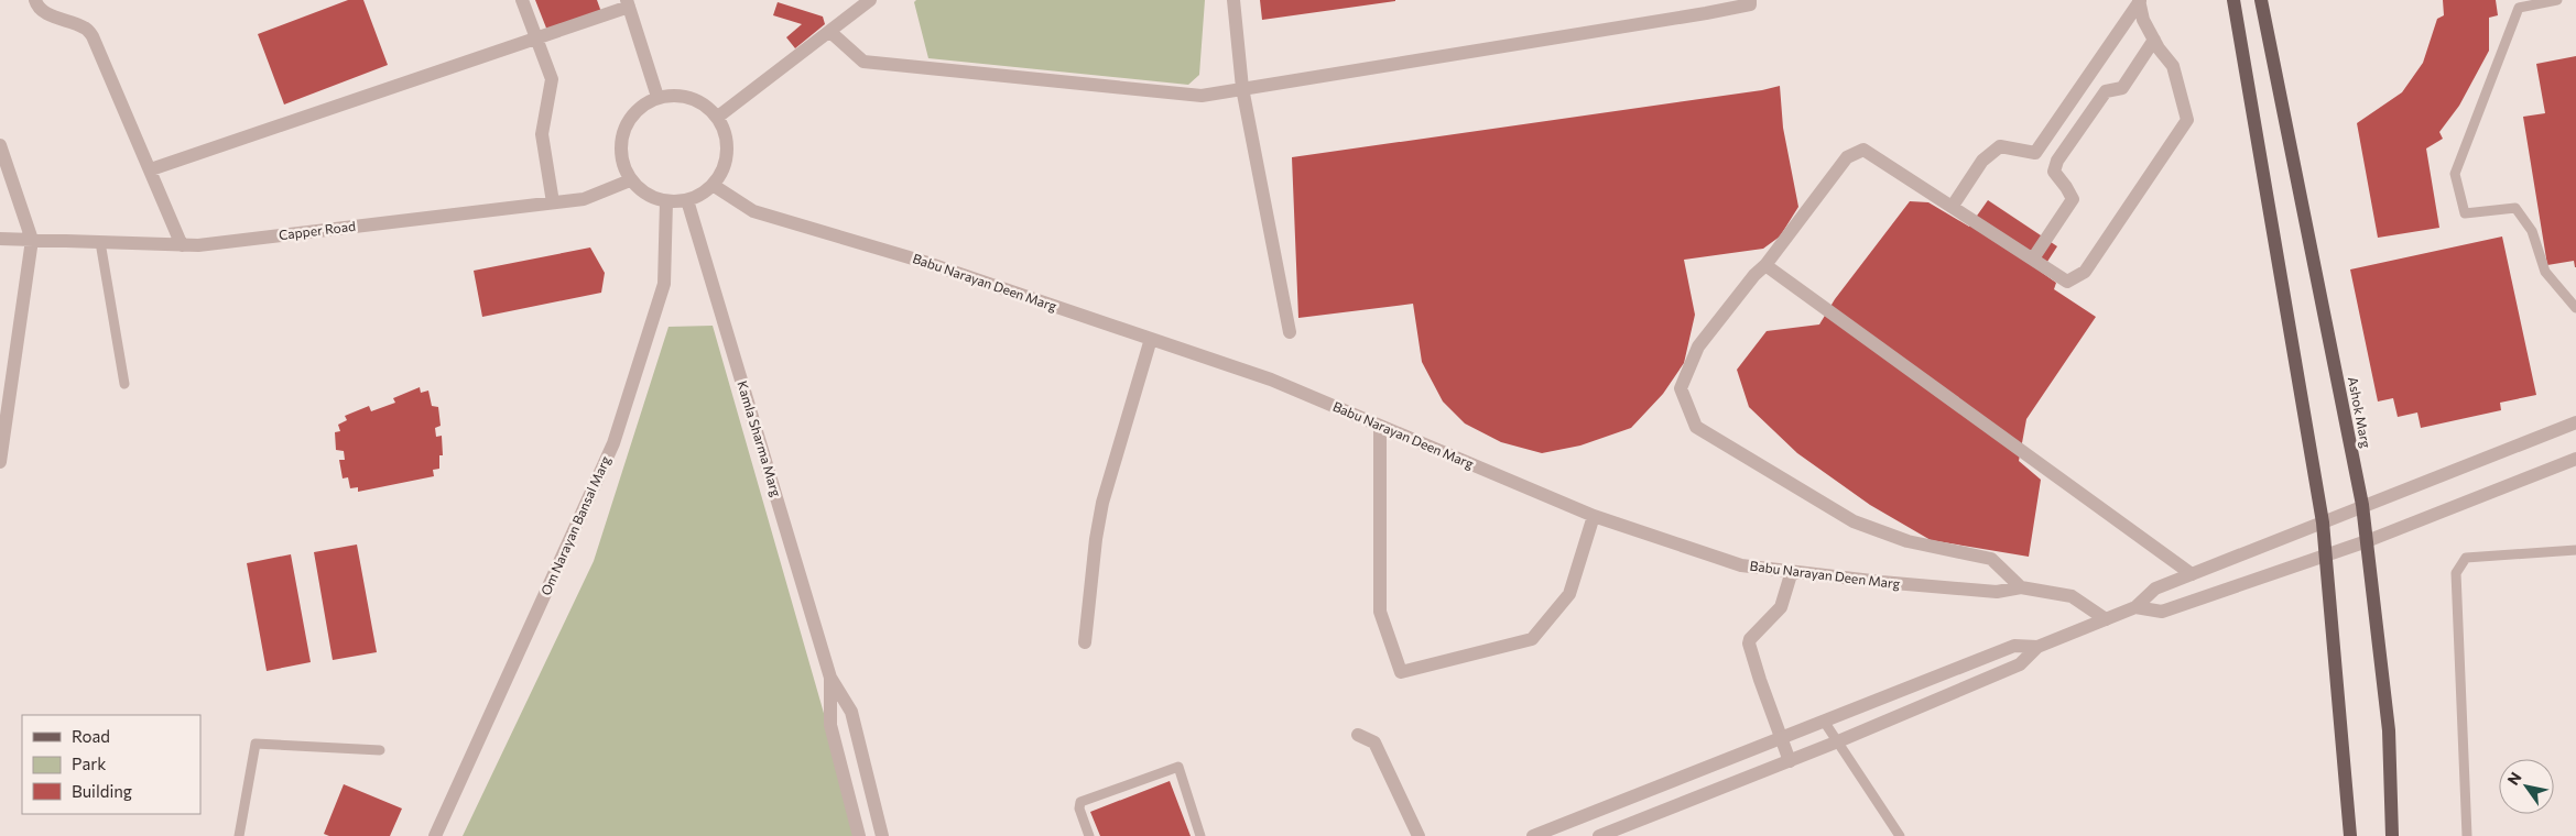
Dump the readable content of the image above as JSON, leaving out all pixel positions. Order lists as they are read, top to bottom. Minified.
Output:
{"streets":{"main road":["Ashok Marg"],"street":["Capper Road","Babu Narayan Deen Marg","Kamla Sharma Marg","Om Narayan Bansal Marg"]},"crossings":[["Capper Road","Babu Narayan Deen Marg"],["Capper Road","Kamla Sharma Marg"],["Capper Road","Om Narayan Bansal Marg"],["Babu Narayan Deen Marg","Kamla Sharma Marg"],["Babu Narayan Deen Marg","Om Narayan Bansal Marg"],["Kamla Sharma Marg","Om Narayan Bansal Marg"]],"legend":["Road","Park","Building"],"north":"top left"}
